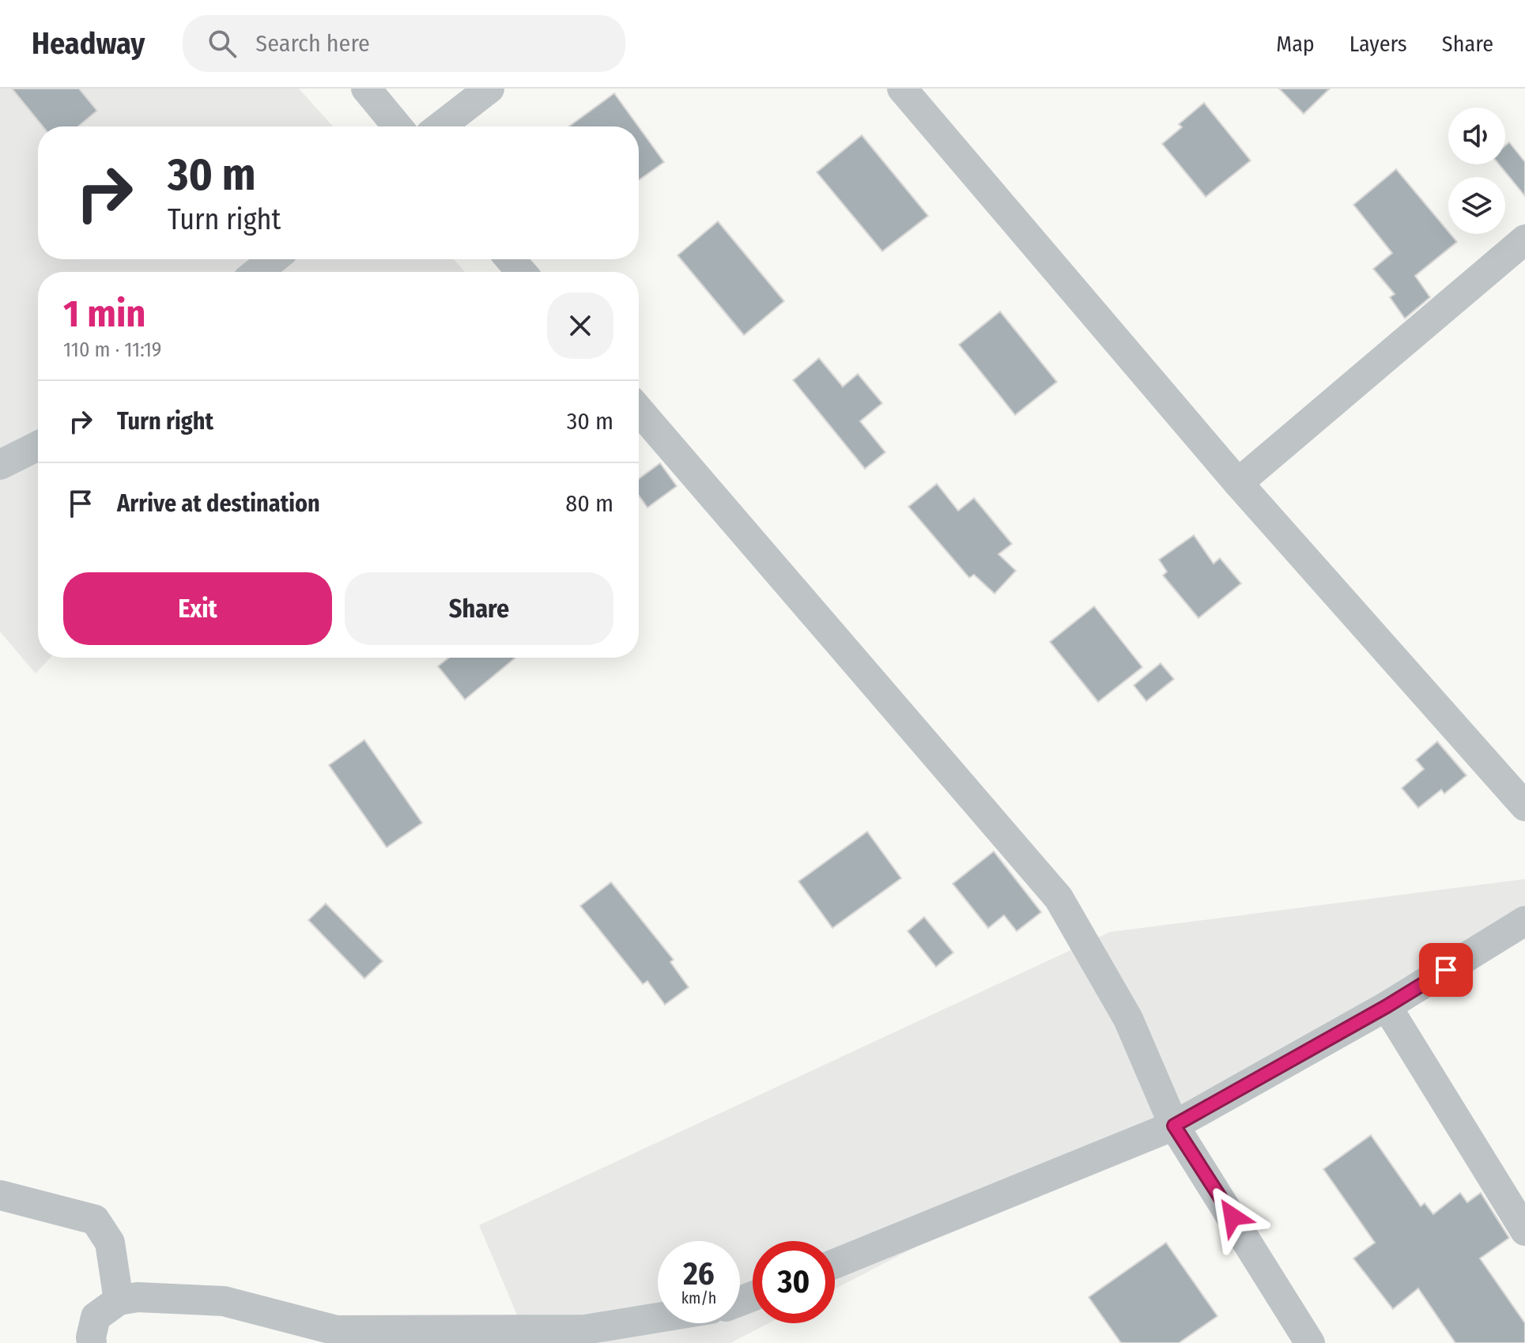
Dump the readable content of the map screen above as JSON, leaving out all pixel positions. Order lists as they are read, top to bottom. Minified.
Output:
{"page":{"header":"Headway","search":"Search here","nav":["Map","Layers","Share"],"turn":["30 m","Turn right"],"heading":["1 min","110 m · 11:19"],"list":[{"name":"Turn right","value":"30 m"},{"name":"Arrive at destination","value":"80 m"}],"buttons":["Exit","Share"],"speed":"26 km/h","limit":"30"}}
